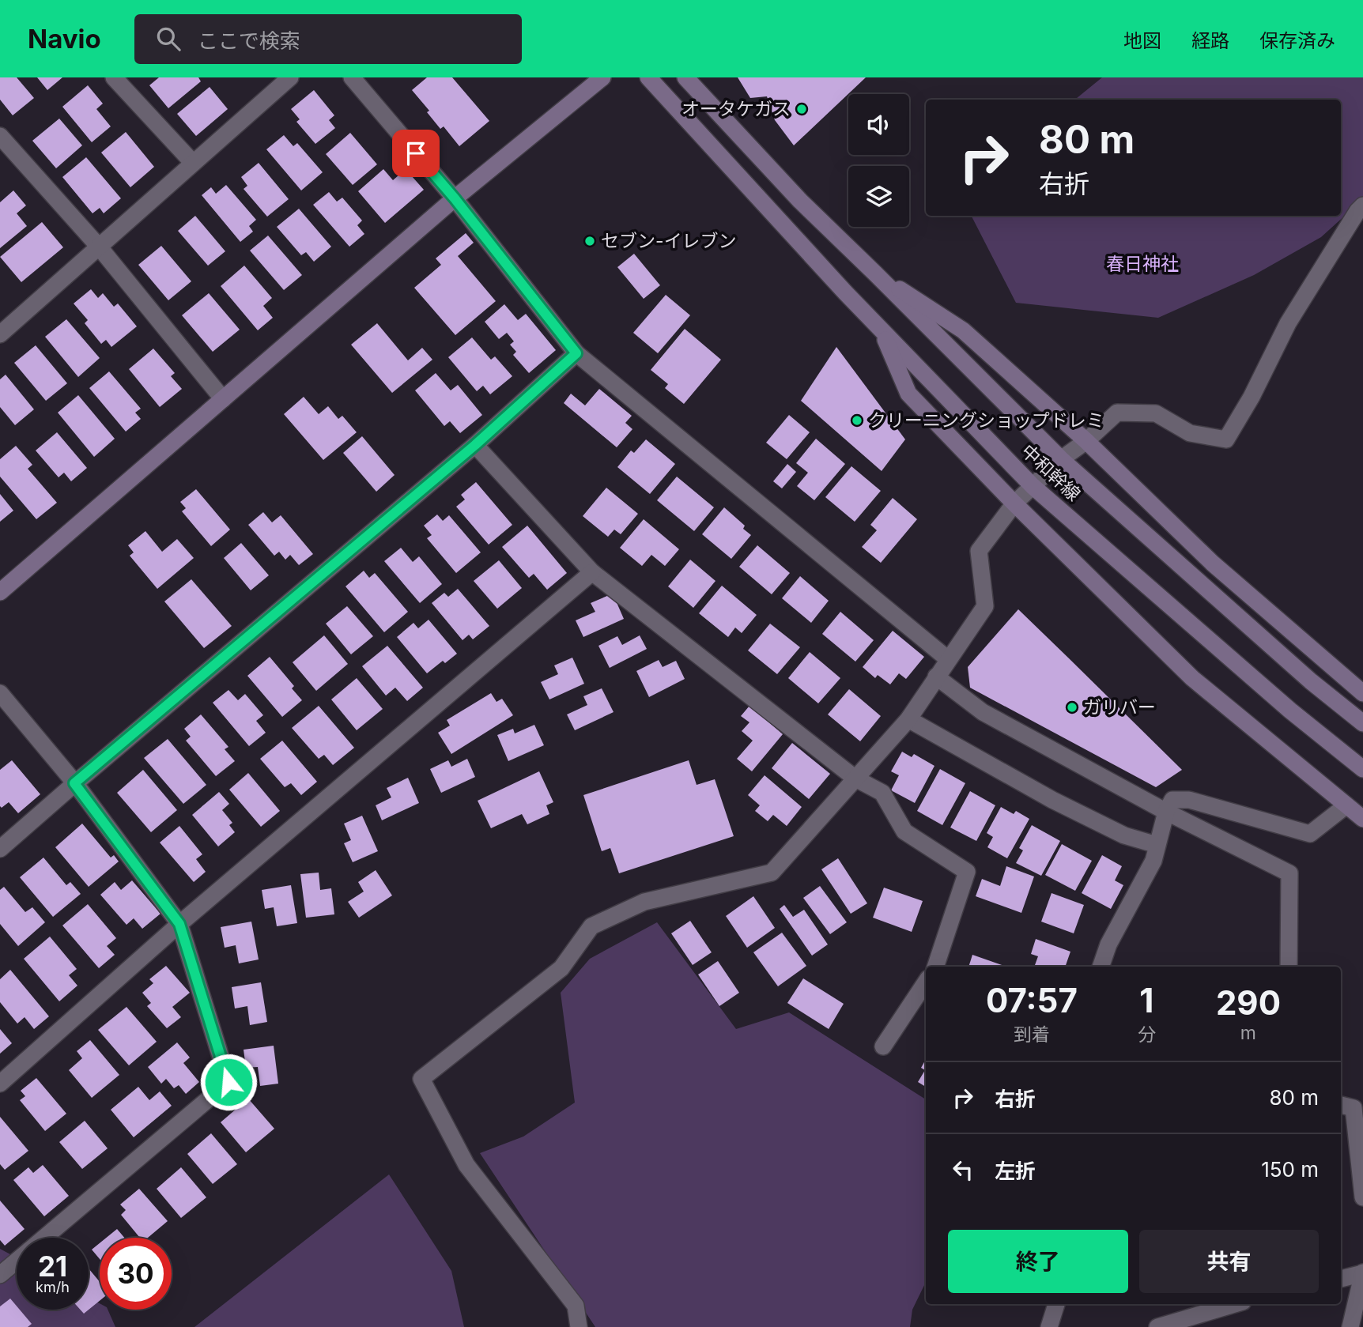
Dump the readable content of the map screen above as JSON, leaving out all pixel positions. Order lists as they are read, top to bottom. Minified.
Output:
{"streets":{"main road":["中和幹線"]},"parks":["春日神社"],"places":["オータケガス","セブン-イレブン","クリーニングショップドレミ","ガリバー"],"page":{"header":"Navio","search":"ここで検索","nav":["地図","経路","保存済み"],"turn":["80 m","右折"],"eta":["07:57","到着","1","分","290","m"],"list":[{"name":"右折","value":"80 m"},{"name":"左折","value":"150 m"}],"buttons":["終了","共有"],"speed":"21 km/h","limit":"30"}}
